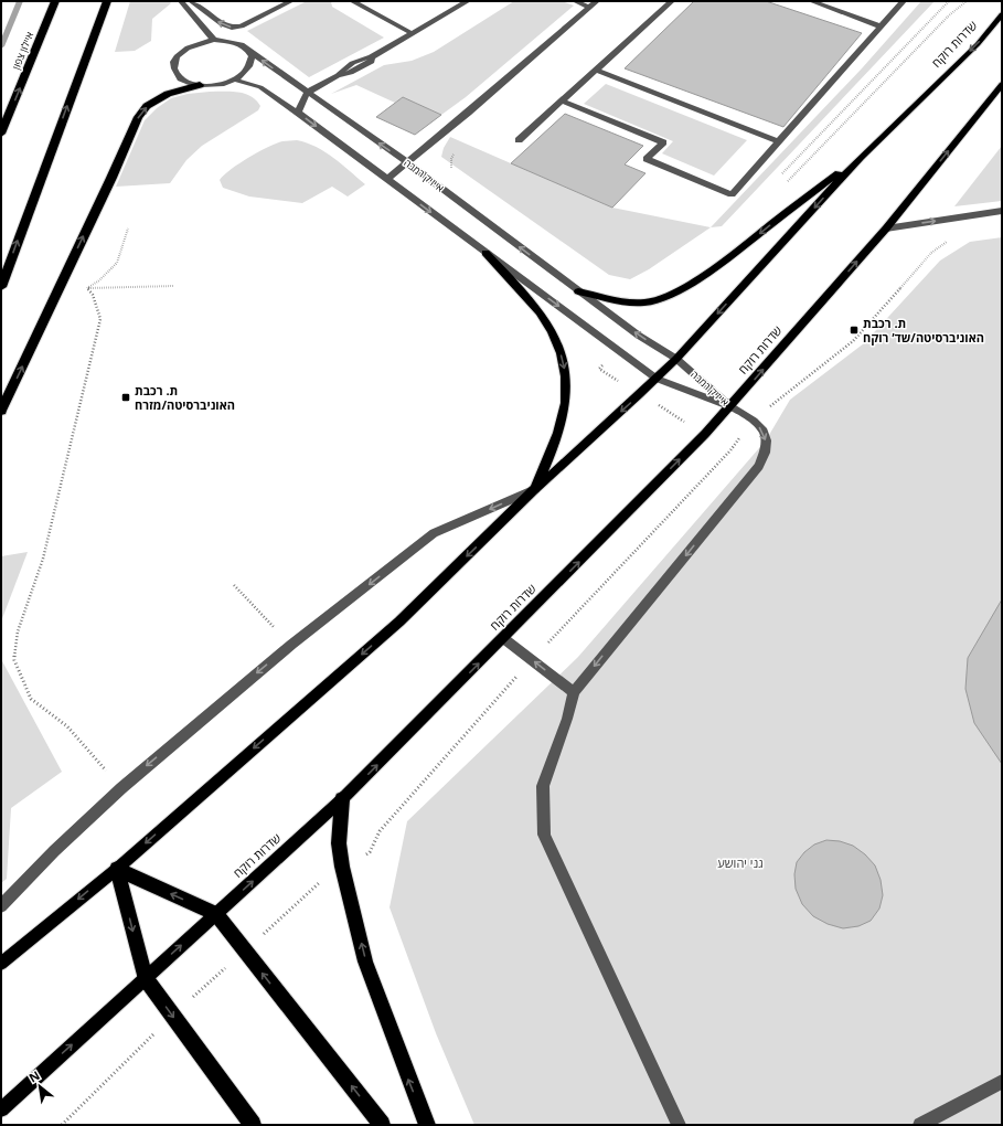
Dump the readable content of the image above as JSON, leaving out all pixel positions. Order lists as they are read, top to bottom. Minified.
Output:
{"streets":{"highway":["איילון צפון"],"main road":["שדרות רוקח"],"street":["אייזיק רמבה"]},"crossings":[["שדרות רוקח","אייזיק רמבה"]],"parks":["גני יהושע"],"places":{"transit":["ת. רכבת האוניברסיטה/שד׳ רוקח","ת. רכבת האוניברסיטה/מזרח"]},"north":"top left"}
